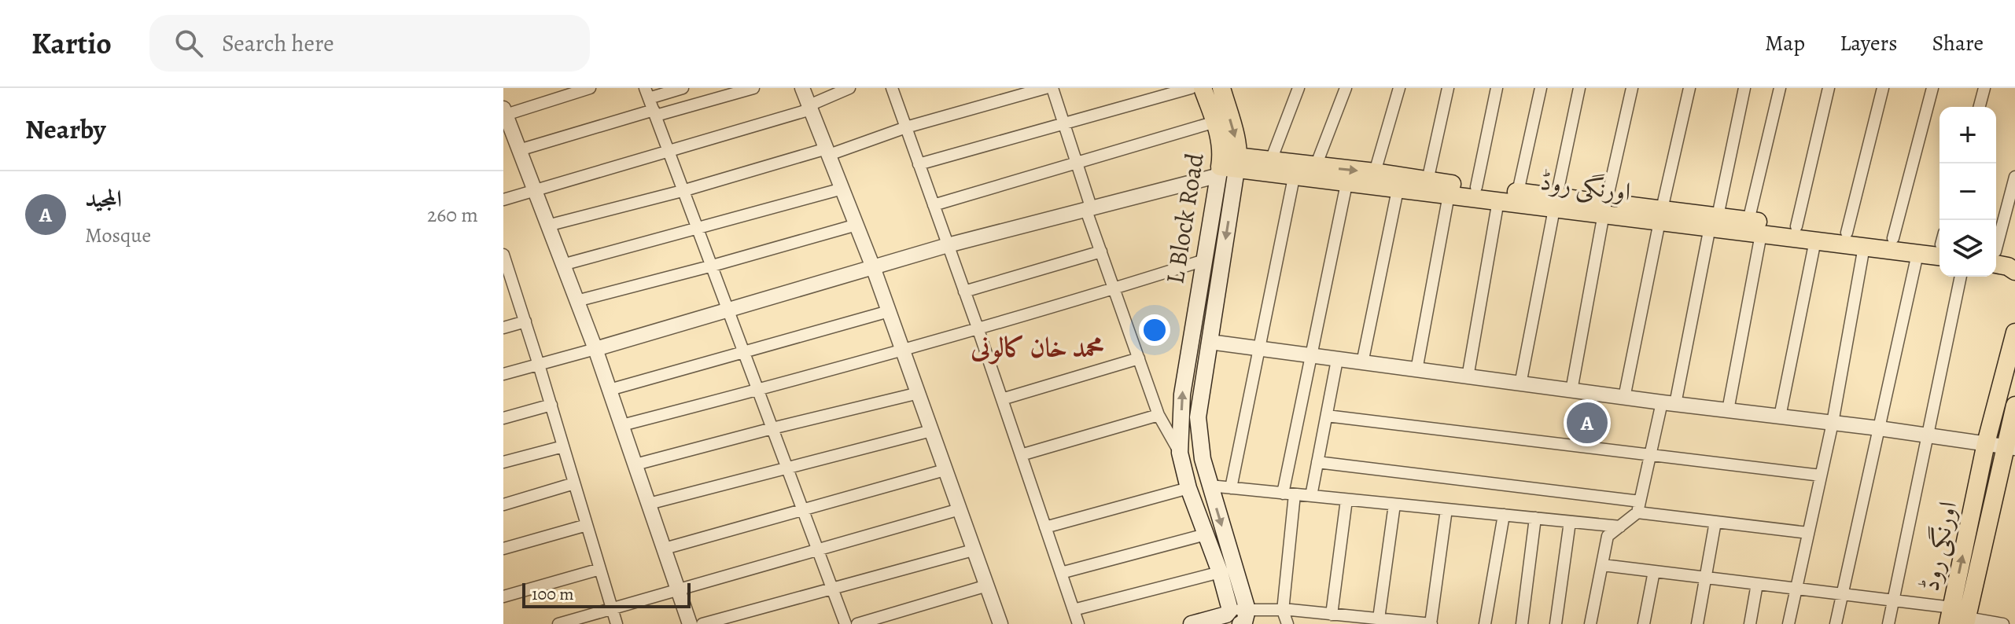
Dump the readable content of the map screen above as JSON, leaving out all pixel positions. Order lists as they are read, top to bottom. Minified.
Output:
{"streets":{"main road":["اورنگی روڈ","L Block Road"]},"crossings":[["اورنگی روڈ","L Block Road"]],"districts":["محمد خان کالونی"],"scale_bar":"100 m","page":{"header":"Kartio","search":"Search here","nav":["Map","Layers","Share"],"heading":"Nearby","map_buttons":["+","−"],"list":[{"mark":"A","name":"المجید","note":"Mosque","value":"260 m"}],"pins":"A","scale":"100 m"}}
